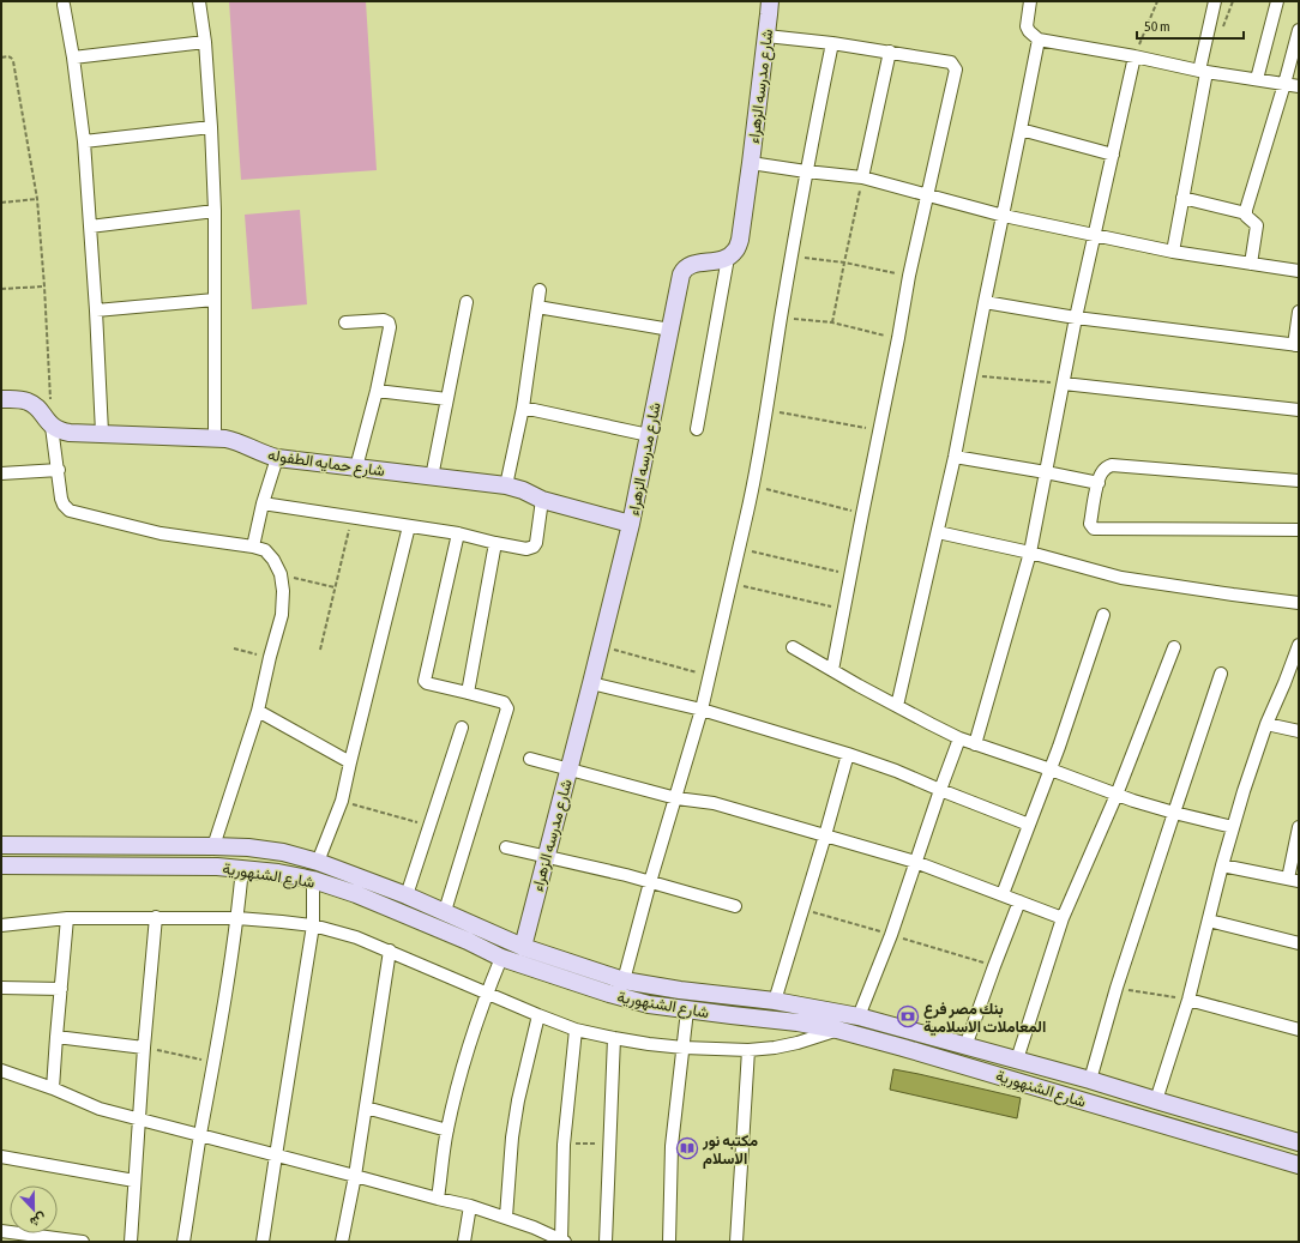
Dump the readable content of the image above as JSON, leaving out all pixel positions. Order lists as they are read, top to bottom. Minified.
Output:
{"streets":{"street":["شارع مدرسه الزهراء","شارع حمايه الطفوله","شارع الشنهورية"]},"crossings":[["شارع مدرسه الزهراء","شارع حمايه الطفوله"],["شارع مدرسه الزهراء","شارع الشنهورية"]],"places":{"bank":["بنك مصر فرع المعاملات الاسلامية"],"library":["مكتبه نور الاسلام"]},"scale_bar":"50 m","north":"bottom"}
